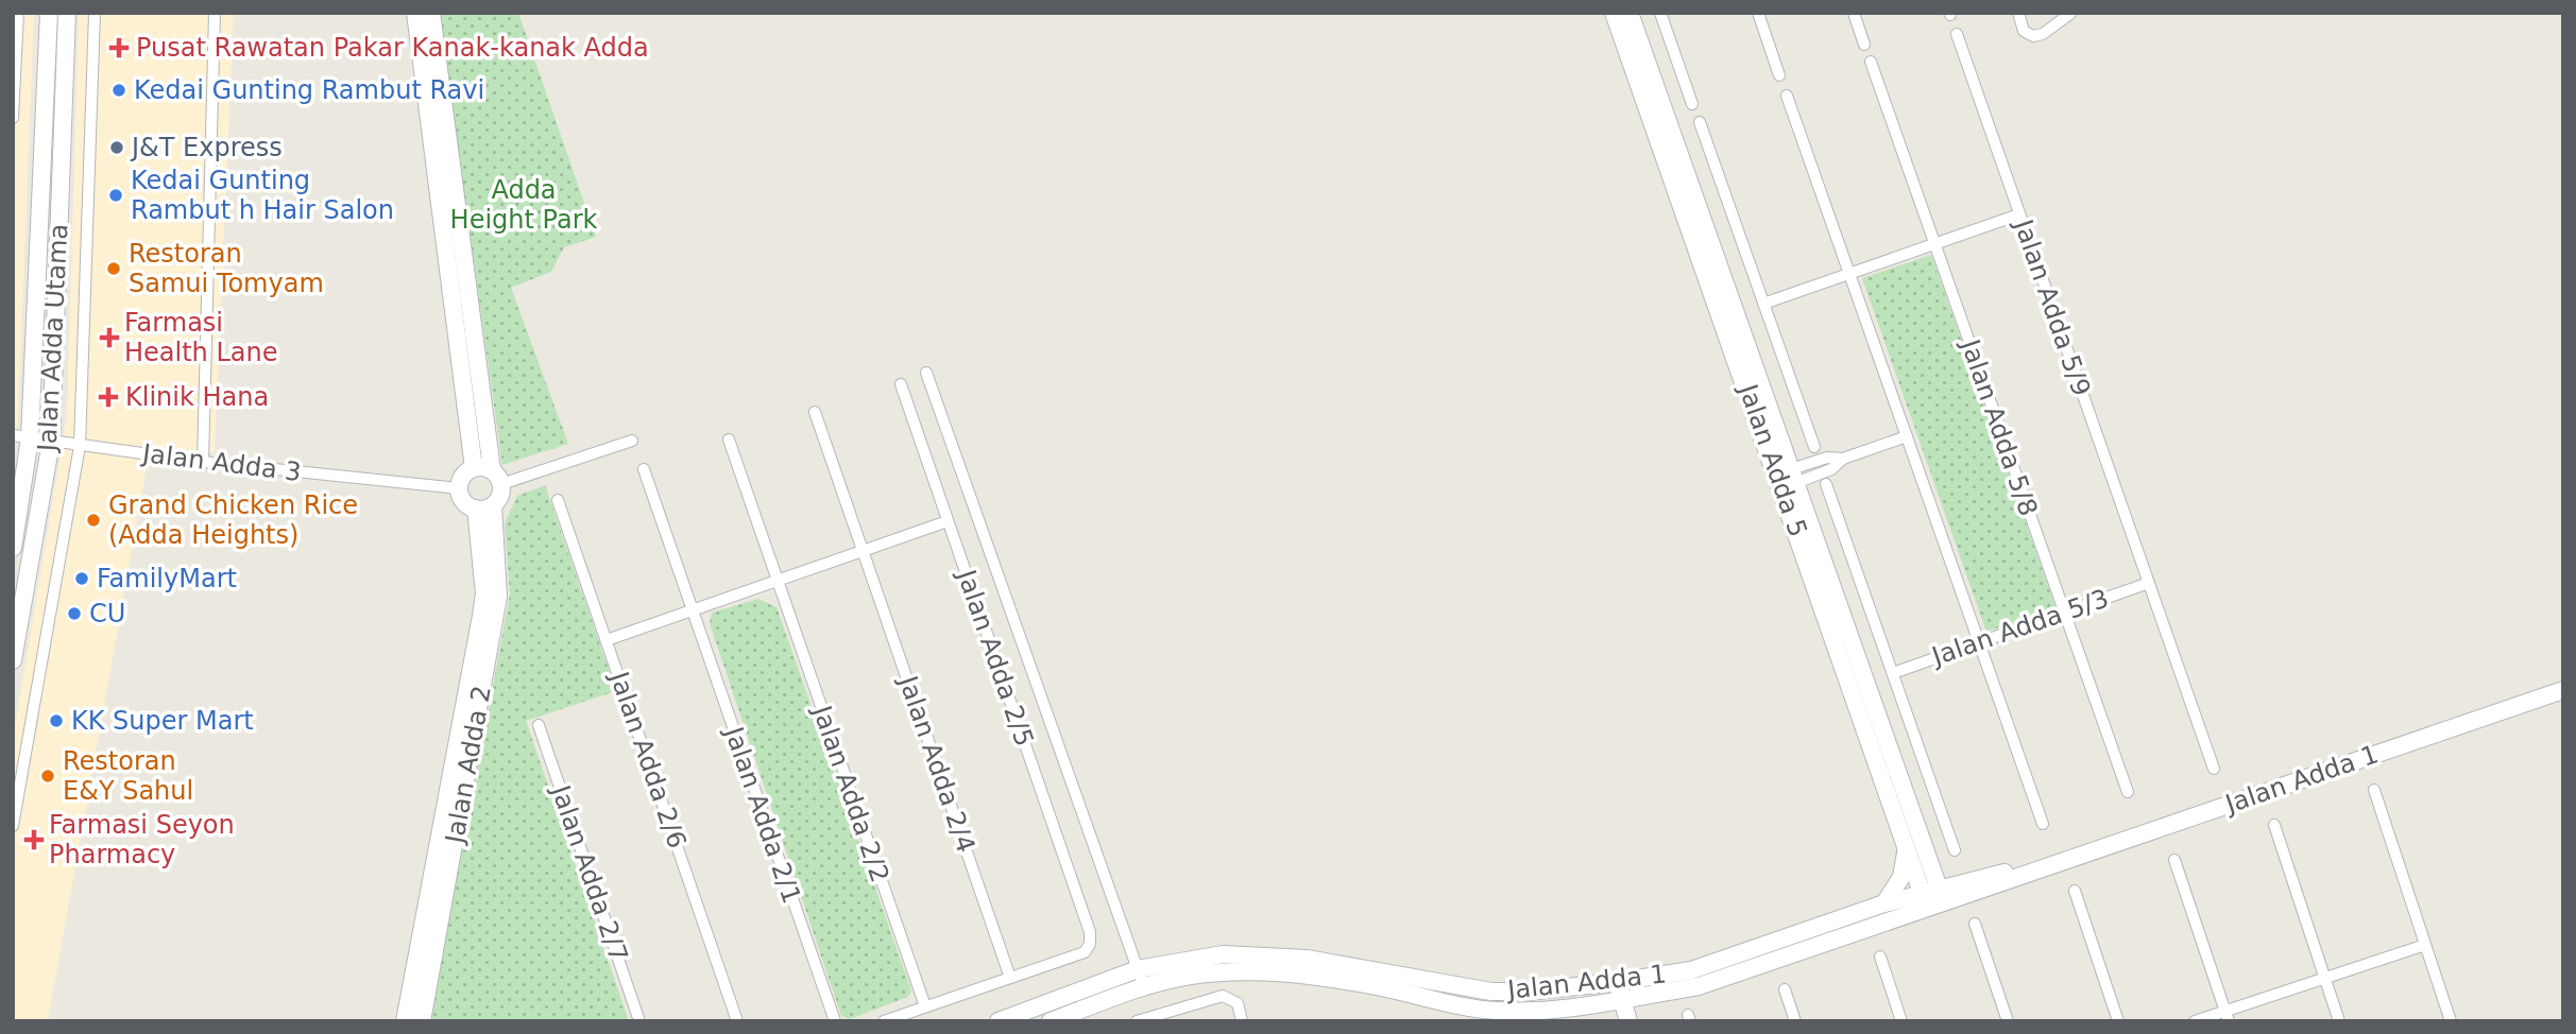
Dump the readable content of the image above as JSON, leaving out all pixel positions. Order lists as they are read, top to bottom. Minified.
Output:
{"streets":{"street":["Jalan Adda 5/9","Jalan Adda Utama","Jalan Adda 5/8","Jalan Adda 5","Jalan Adda 3","Jalan Adda 5/3","Jalan Adda 2/5","Jalan Adda 2/6","Jalan Adda 2","Jalan Adda 2/4","Jalan Adda 1","Jalan Adda 2/2","Jalan Adda 2/1","Jalan Adda 2/7"]},"crossings":[["Jalan Adda 5/9","Jalan Adda 5/3"],["Jalan Adda Utama","Jalan Adda 3"],["Jalan Adda 5/8","Jalan Adda 5/3"],["Jalan Adda 5","Jalan Adda 1"],["Jalan Adda 3","Jalan Adda 2"],["Jalan Adda 2/5","Jalan Adda 2/4"]],"parks":["Adda Height Park"],"places":{"health":["Pusat Rawatan Pakar Kanak-kanak Adda","Farmasi Health Lane","Klinik Hana","Farmasi Seyon Pharmacy"],"other":["Kedai Gunting Rambut Ravi","J&T Express","Kedai Gunting Rambut h Hair Salon","Restoran Samui Tomyam","Grand Chicken Rice (Adda Heights)","FamilyMart","CU","KK Super Mart","Restoran E&Y Sahul"]}}
